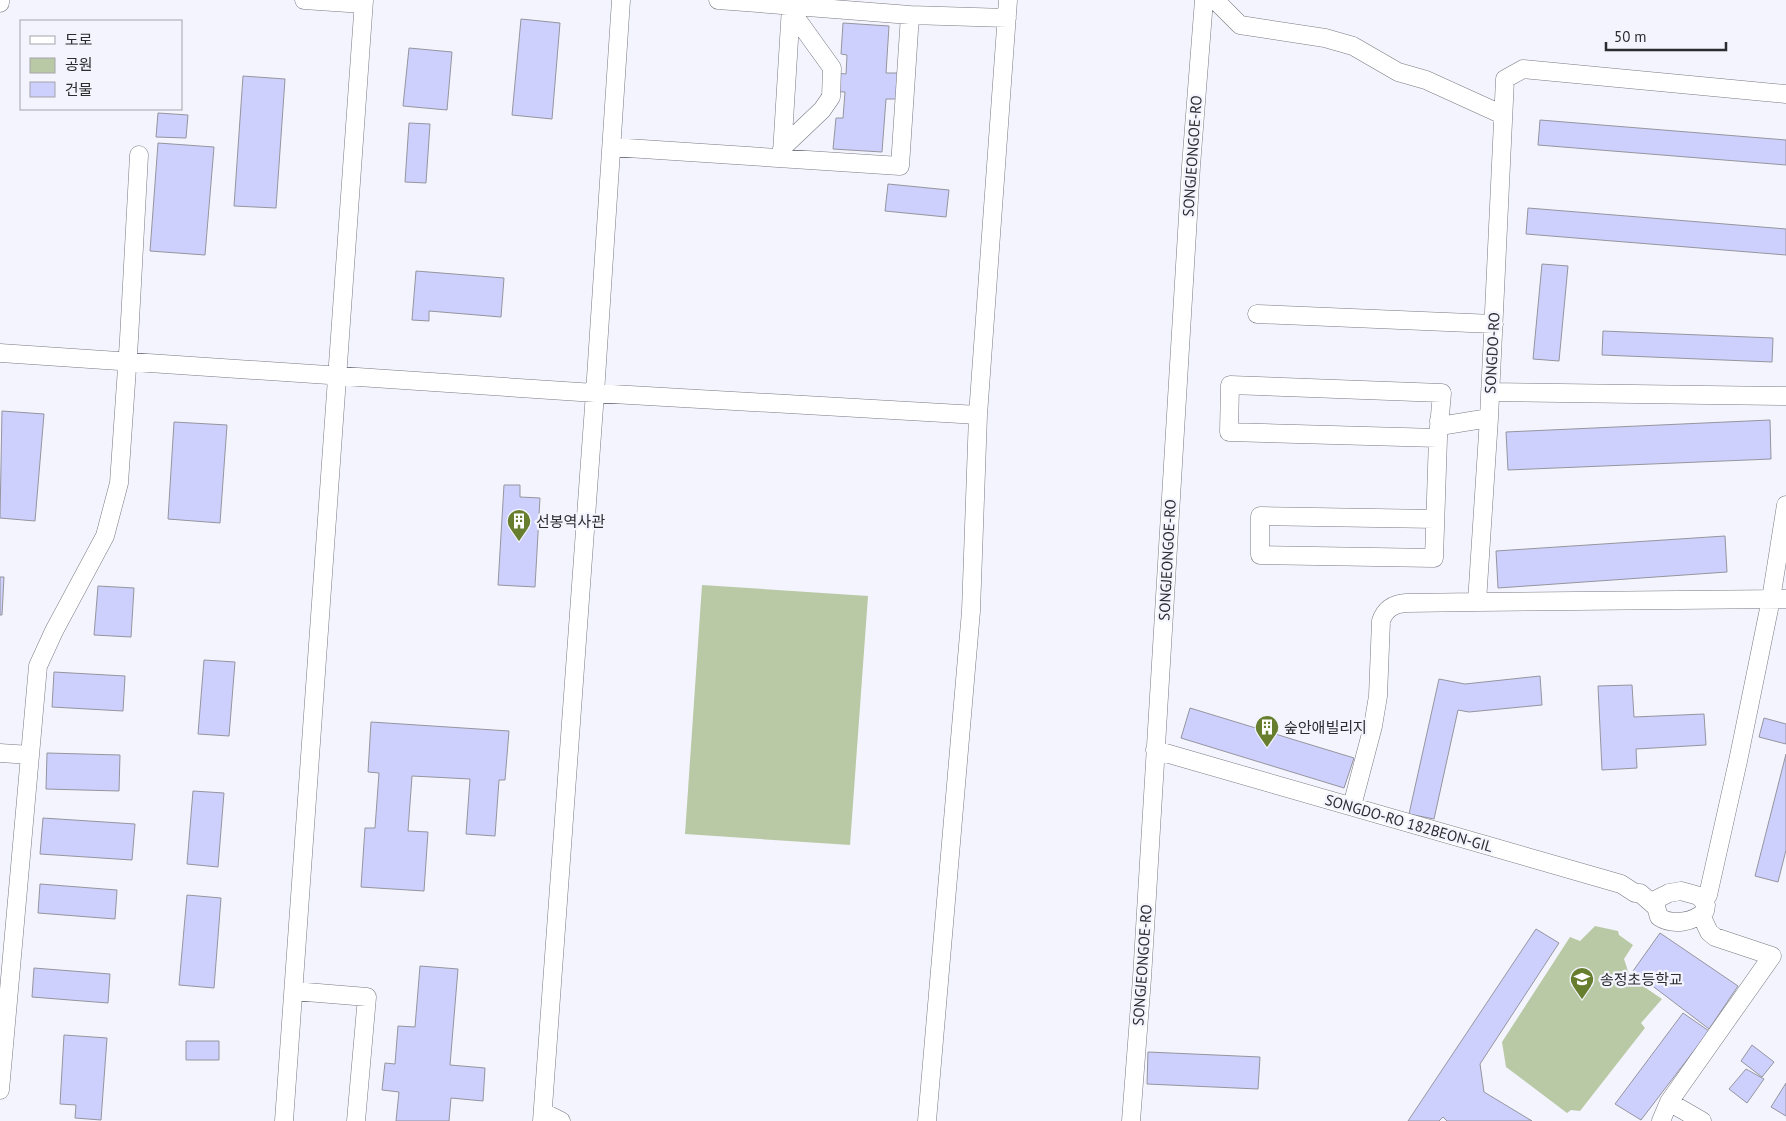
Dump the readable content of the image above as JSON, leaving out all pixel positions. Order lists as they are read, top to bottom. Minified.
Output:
{"streets":{"street":["SONGJEONGOE-RO","SONGDO-RO","SONGDO-RO 182BEON-GIL"]},"crossings":[["SONGJEONGOE-RO","SONGDO-RO 182BEON-GIL"]],"places":{"building":["선봉역사관","숲안애빌리지"],"school or university":["송정초등학교"]},"legend":["도로","공원","건물"],"scale_bar":"50 m"}
